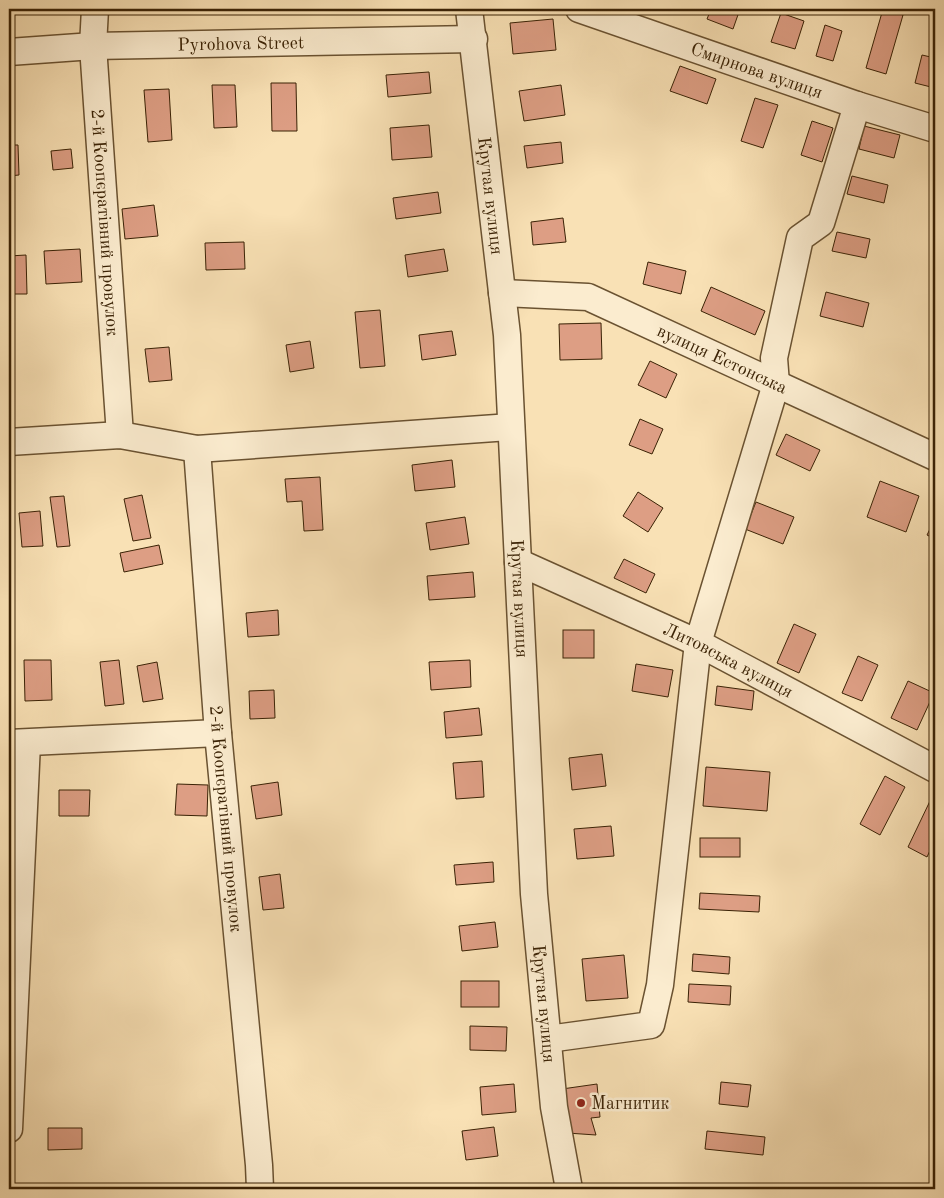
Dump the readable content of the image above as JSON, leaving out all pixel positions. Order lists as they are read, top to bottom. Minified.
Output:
{"streets":{"street":["Pyrohova Street","Смирнова вулиця","Крутая вулиця","2-й Коопєратівний провулок","вулиця Естонська","Литовська вулиця"]},"crossings":[["Pyrohova Street","Крутая вулиця"],["Pyrohova Street","2-й Коопєратівний провулок"],["Крутая вулиця","вулиця Естонська"],["Крутая вулиця","Литовська вулиця"]],"places":["Магнитик"]}
